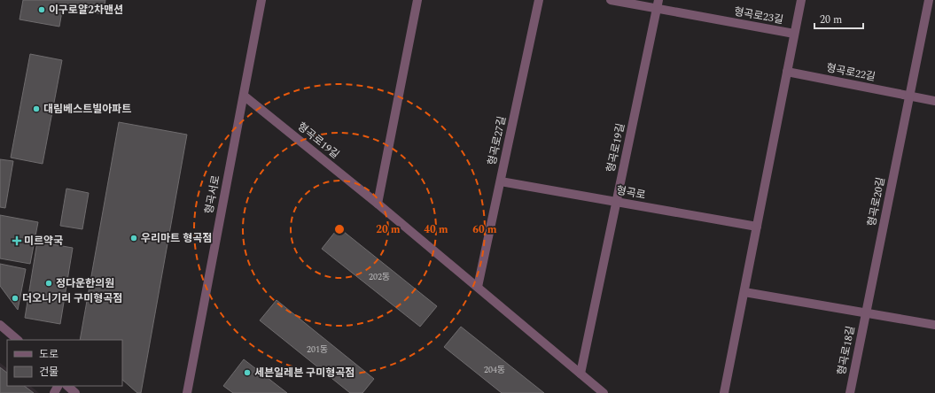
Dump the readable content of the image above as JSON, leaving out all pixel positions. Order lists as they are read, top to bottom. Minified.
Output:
{"streets":{"street":["형곡로23길","형곡로22길","형곡로19길","형곡로27길","형곡로","형곡서로","형곡로20길","형곡로18길"]},"crossings":[["형곡로23길","형곡로19길"],["형곡로22길","형곡로20길"],["형곡로19길","형곡로27길"],["형곡로19길","형곡로"],["형곡로19길","형곡서로"],["형곡로27길","형곡로"],["형곡로20길","형곡로18길"]],"places":{"other":["이구로얄2차맨션","대림베스트빌아파트","우리마트 형곡점","정다운한의원","더오니기리 구미형곡점","세븐일레븐 구미형곡점"],"health":["미르약국"]},"house_numbers":["202동","201동","204동"],"legend":["도로","건물"],"scale_bar":"20 m","rings":["20 m","40 m","60 m"]}
